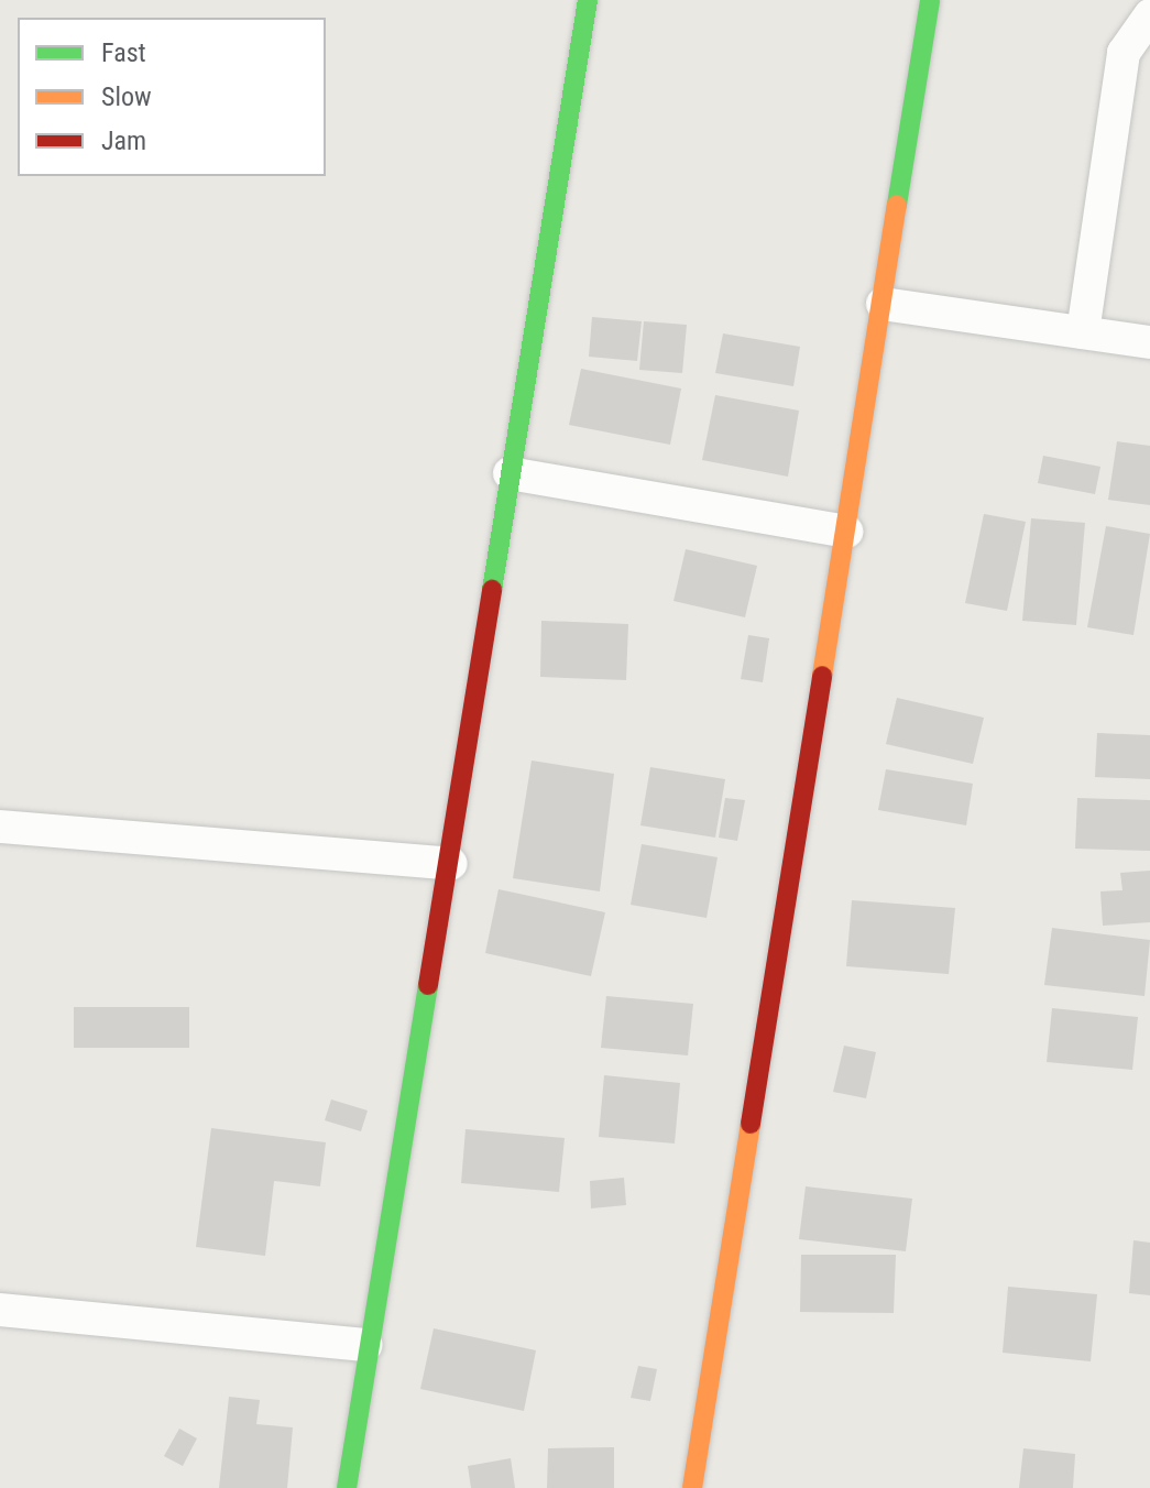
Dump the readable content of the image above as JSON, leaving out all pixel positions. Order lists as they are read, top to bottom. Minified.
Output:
{"legend":["Fast","Slow","Jam"]}
